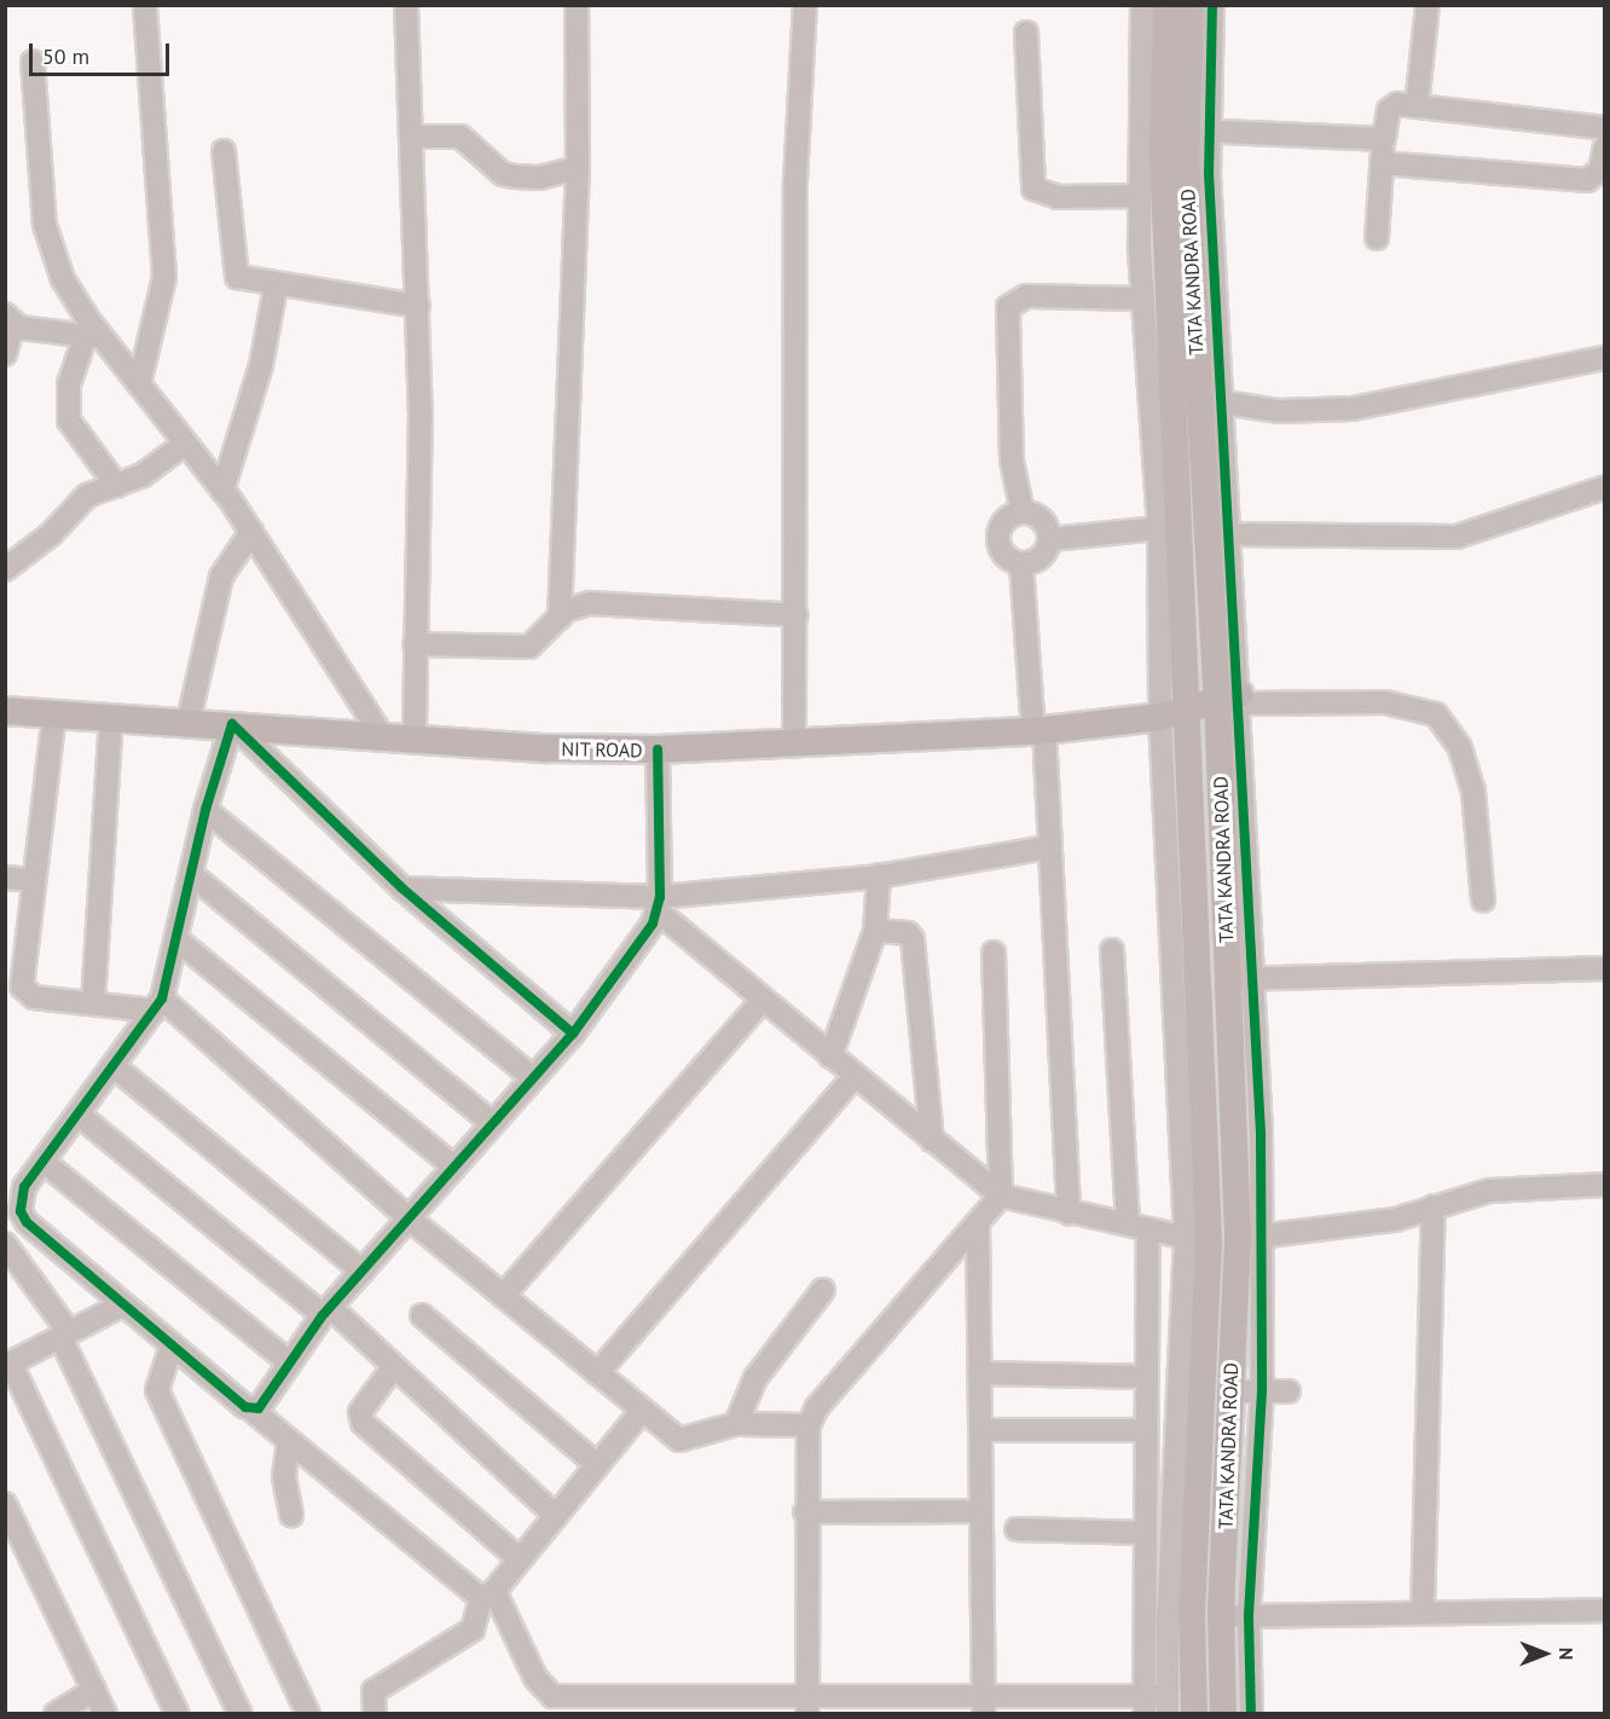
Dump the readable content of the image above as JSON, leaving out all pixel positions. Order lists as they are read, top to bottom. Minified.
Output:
{"streets":{"main road":["TATA KANDRA ROAD","NIT ROAD"]},"crossings":[["TATA KANDRA ROAD","NIT ROAD"]],"scale_bar":"50 m","north":"right"}
